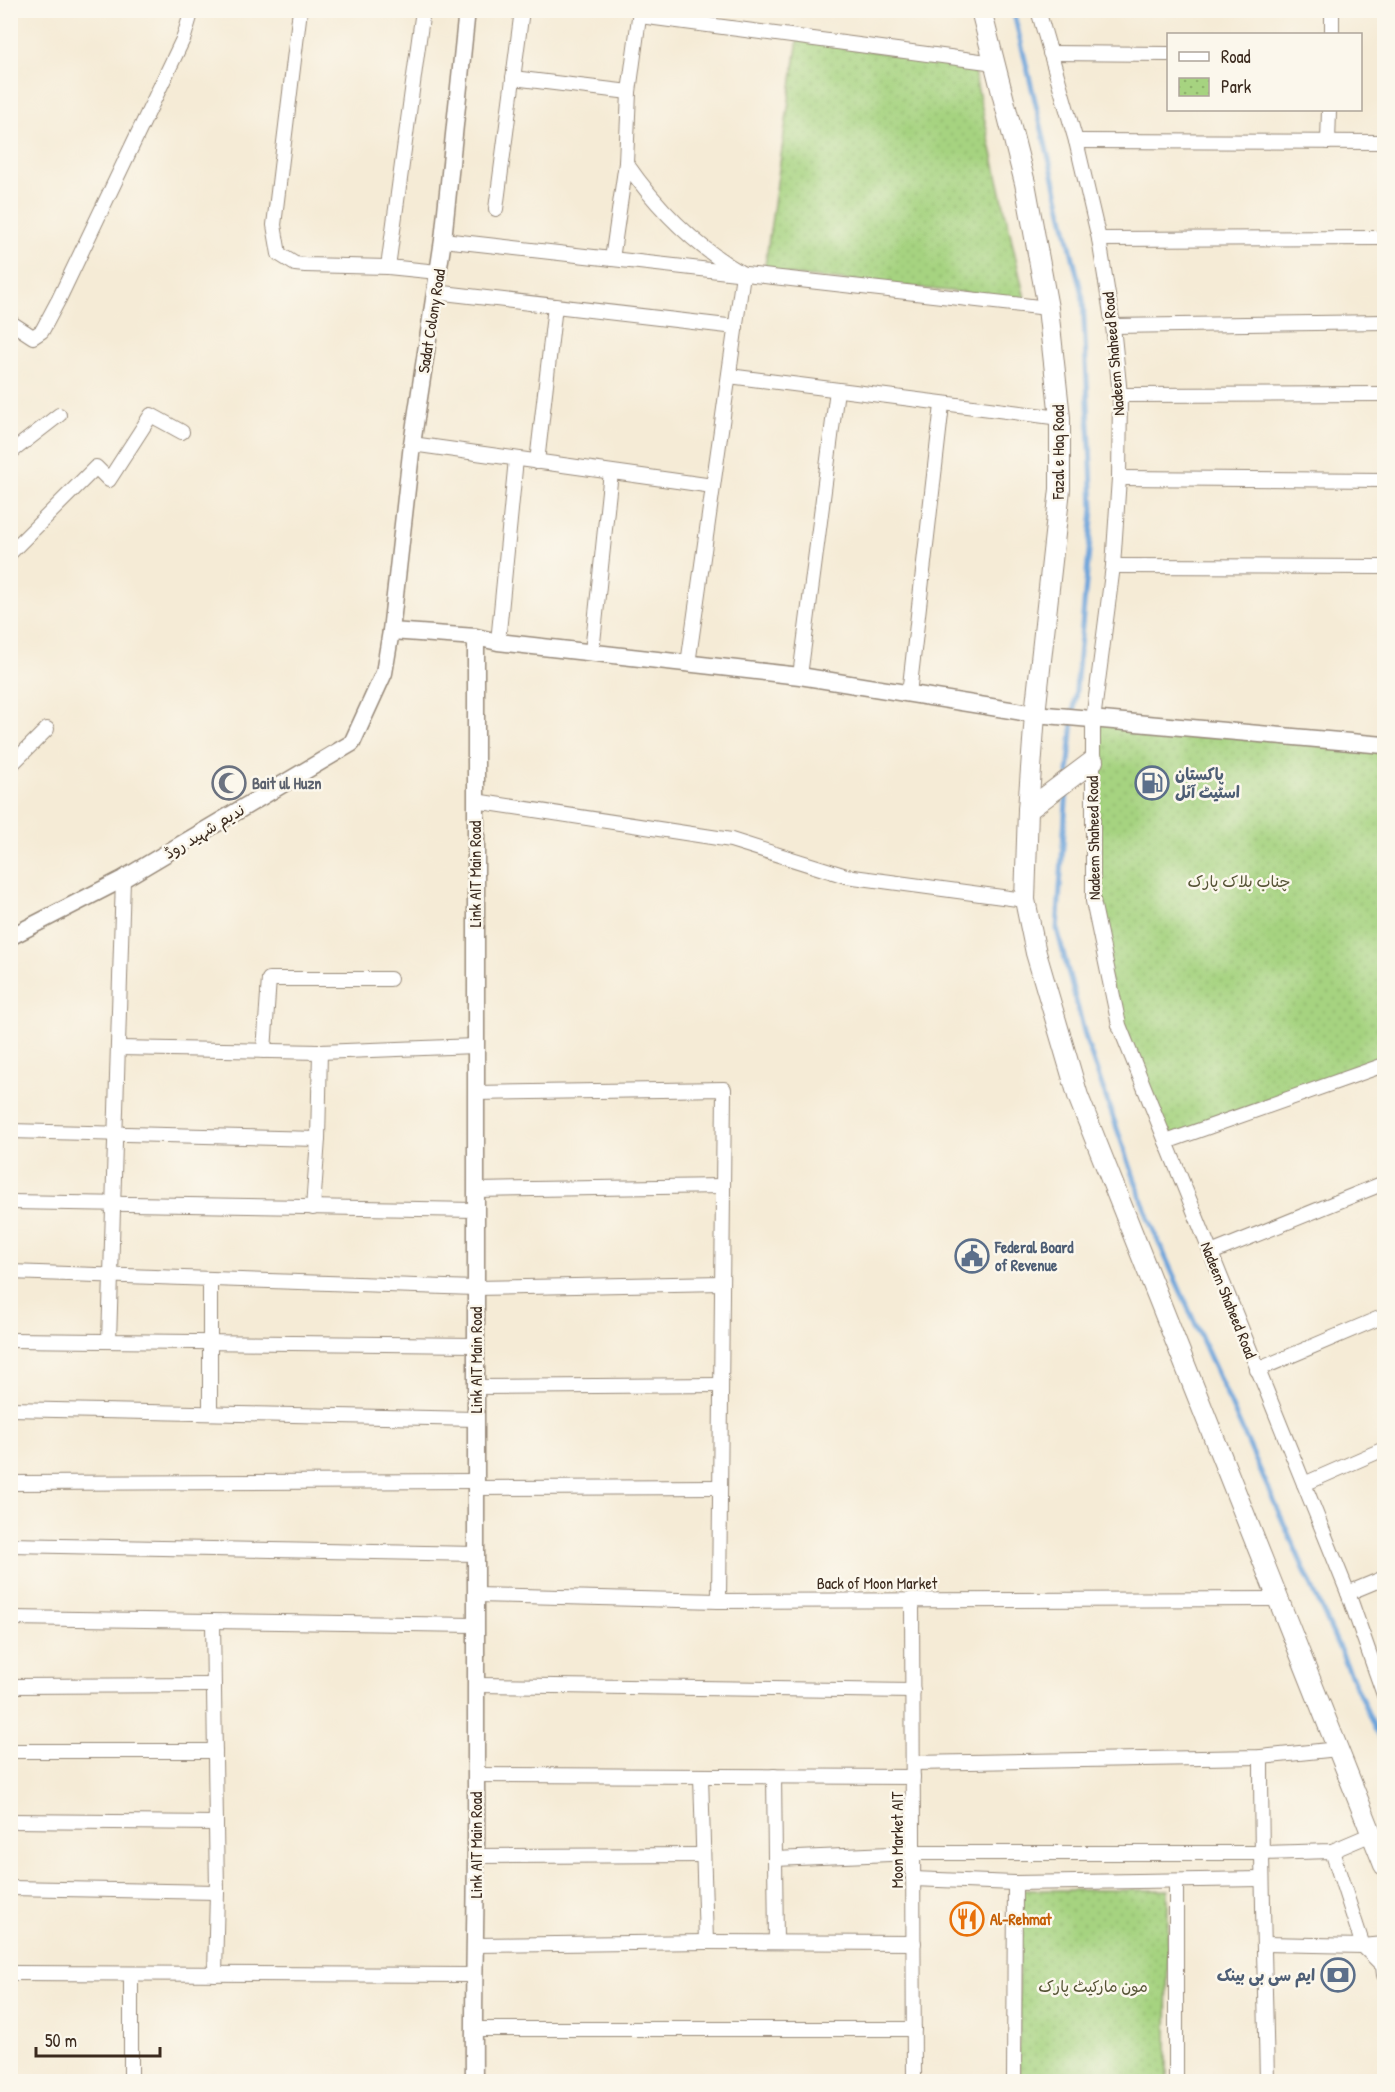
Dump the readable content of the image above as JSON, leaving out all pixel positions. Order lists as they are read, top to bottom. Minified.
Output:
{"streets":{"main road":["Fazal e Haq Road"],"street":["Sadat Colony Road","Nadeem Shaheed Road","ندیم شہید روڈ","Link AIT Main Road","Back of Moon Market","Moon Market AIT"]},"crossings":[["Sadat Colony Road","ندیم شہید روڈ"],["Link AIT Main Road","Back of Moon Market"],["Back of Moon Market","Moon Market AIT"]],"parks":["چناب بلاک پارک","مون مارکیٹ پارک"],"places":{"mosque":["Bait ul Huzn"],"fuel station":["پاکستان اسٹیٹ آئل"],"public building":["Federal Board of Revenue"],"restaurant":["Al-Rehmat"],"bank":["ایم سی بی بینک"]},"legend":["Road","Park"],"scale_bar":"50 m"}
